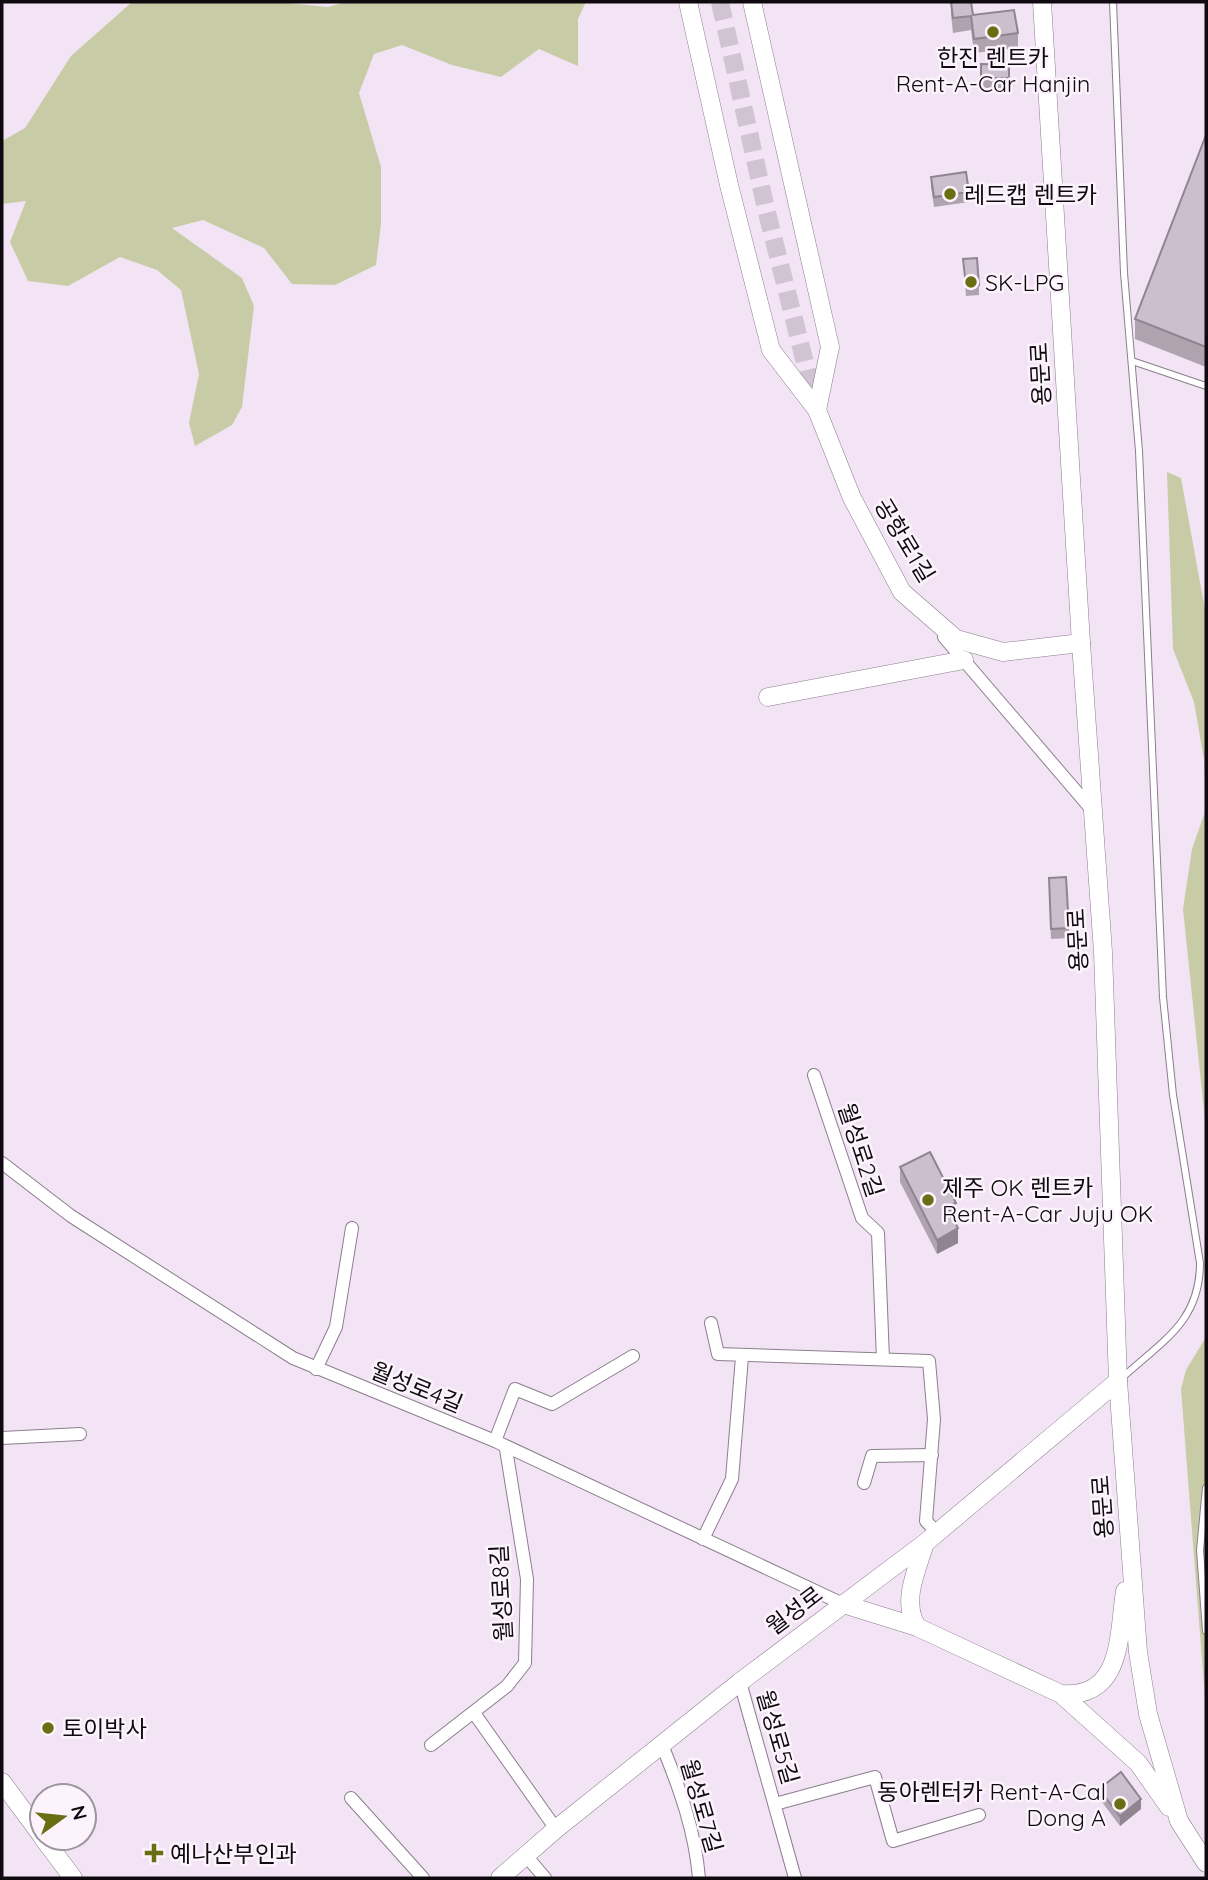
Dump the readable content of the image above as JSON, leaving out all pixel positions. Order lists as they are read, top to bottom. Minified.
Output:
{"streets":{"street":["용문로","공항로1길","월성로2길","월성로4길","월성로8길","월성로","월성로5길","월성로7길"]},"crossings":[["용문로","공항로1길"],["용문로","월성로"],["월성로4길","월성로8길"],["월성로4길","월성로"],["월성로","월성로5길"],["월성로","월성로7길"]],"places":{"other":["한진 렌트카 Rent-A-Car Hanjin","레드캡 렌트카","SK-LPG","제주 OK 렌트카 Rent-A-Car Juju OK","토이박사","동아렌터카 Rent-A-Cal Dong A"],"health":["예나산부인과"]},"north":"right"}
